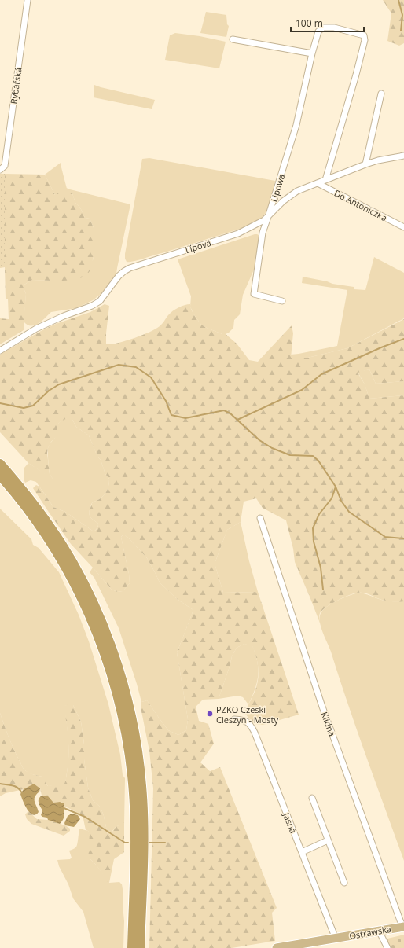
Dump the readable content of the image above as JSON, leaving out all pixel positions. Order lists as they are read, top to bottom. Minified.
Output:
{"streets":{"main road":["Ostrawska"],"street":["Rybářská","Lipowa","Do Antoniczka","Lípová","Klidná","Jasná"]},"crossings":[["Lipowa","Lípová"],["Do Antoniczka","Lípová"],["Klidná","Ostrawska"],["Jasná","Ostrawska"]],"places":["PZKO Czeski Cieszyn - Mosty"],"scale_bar":"100 m"}
